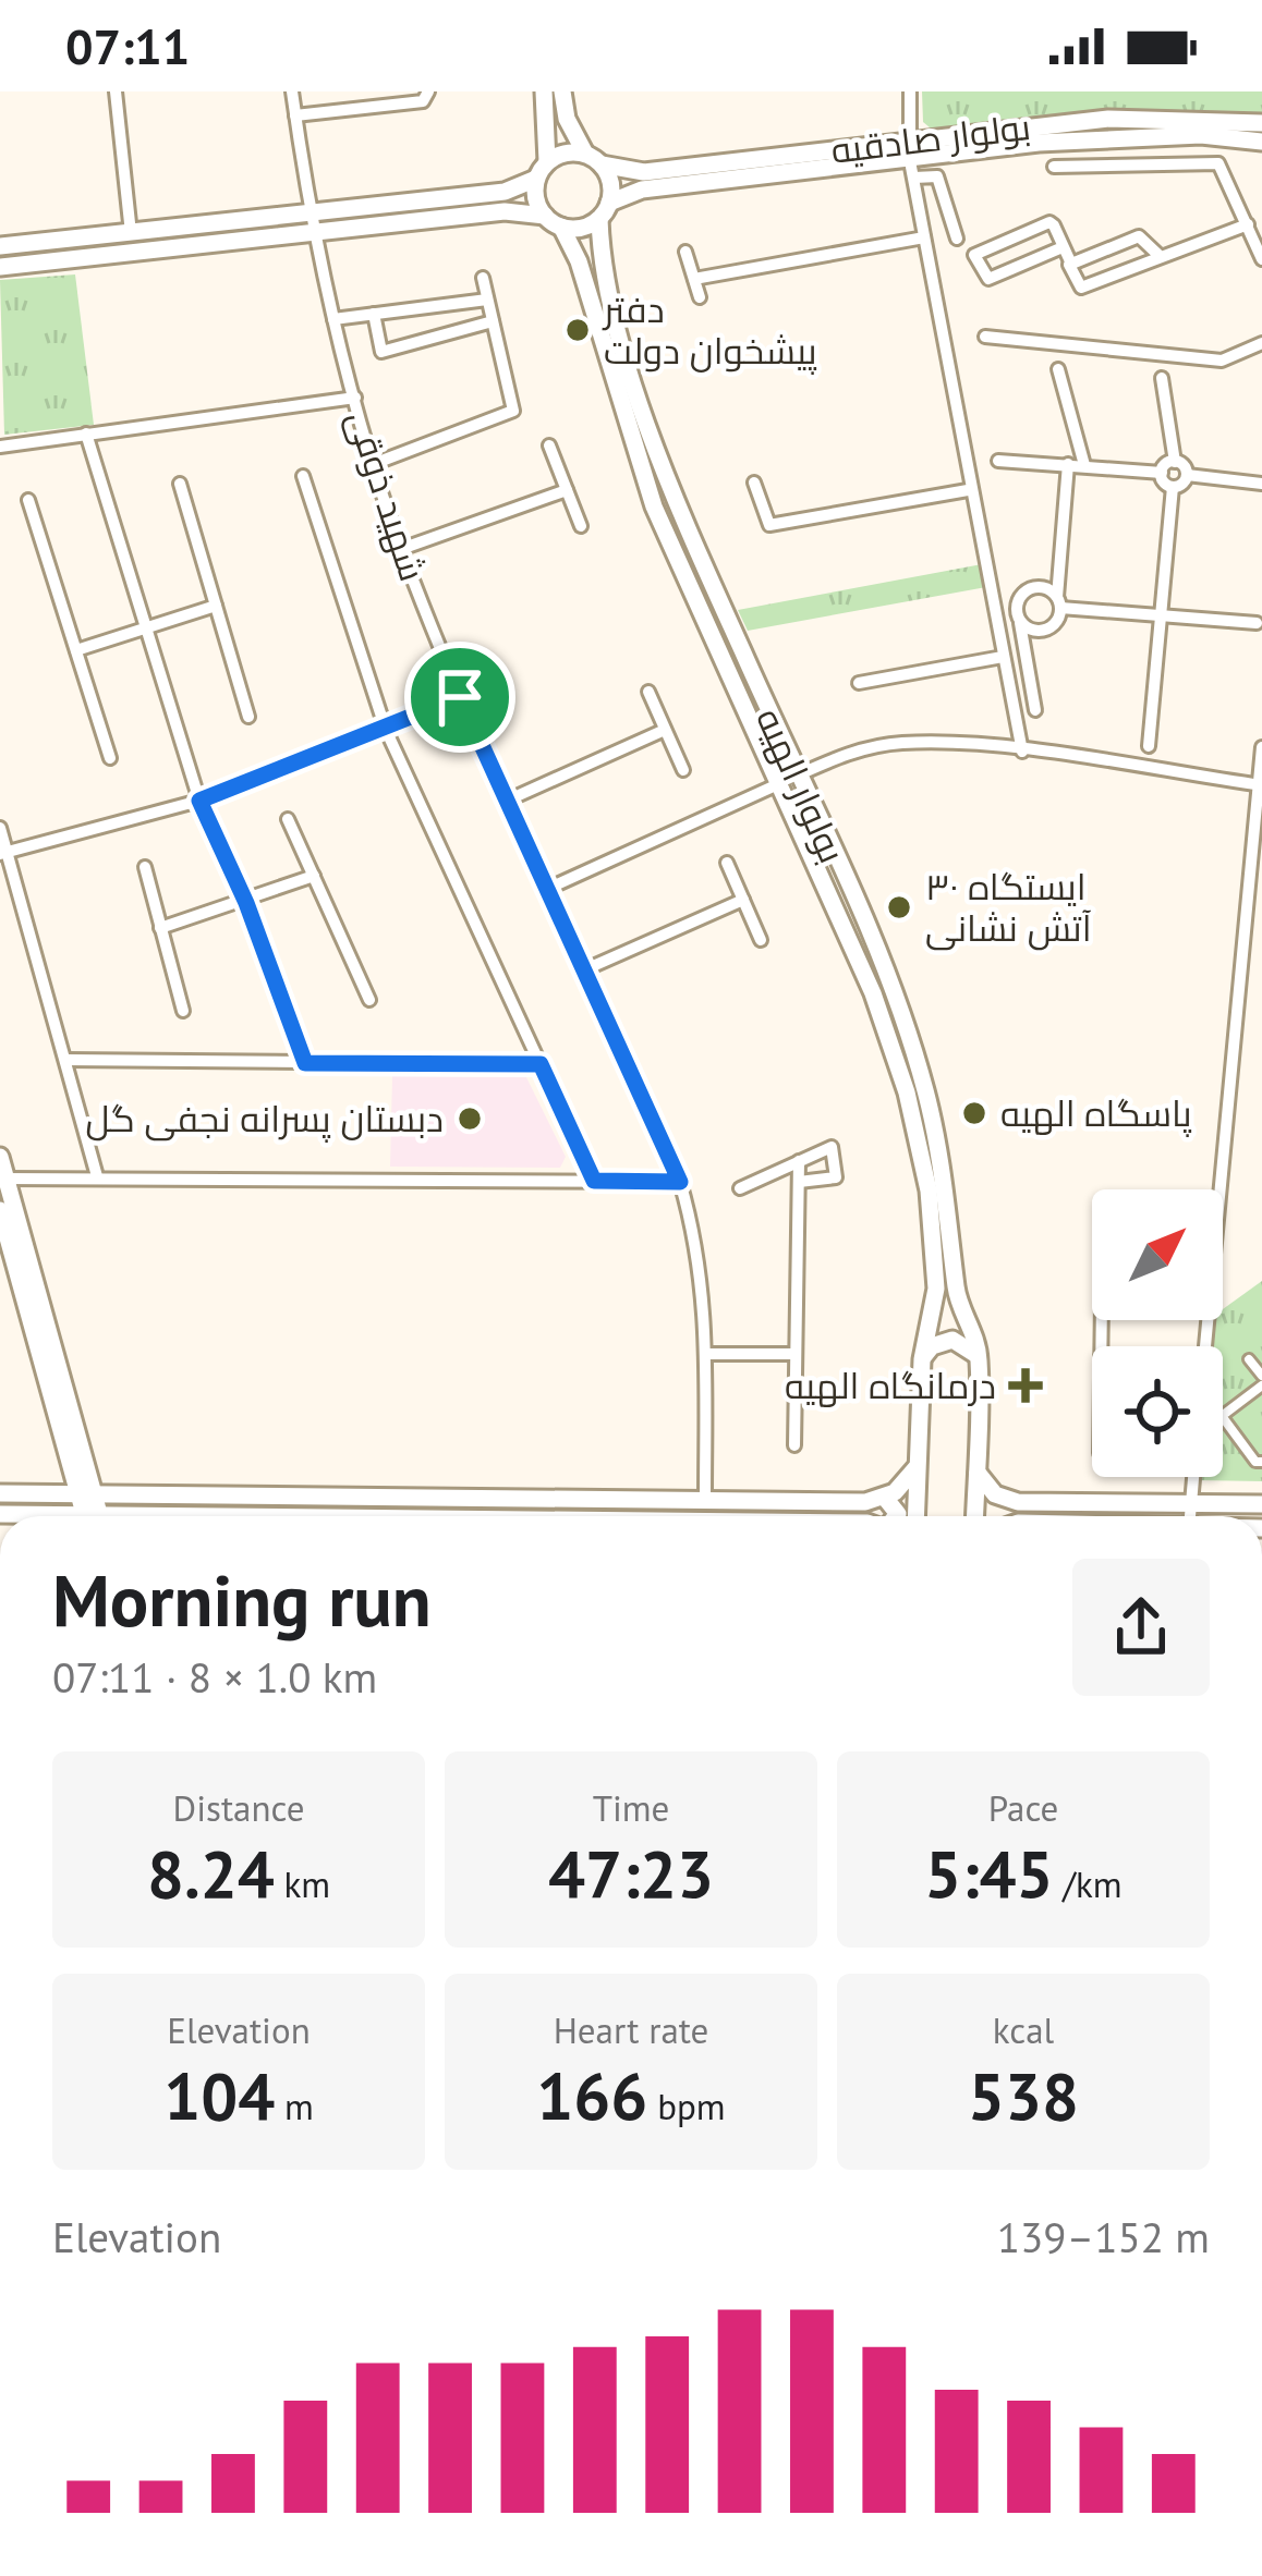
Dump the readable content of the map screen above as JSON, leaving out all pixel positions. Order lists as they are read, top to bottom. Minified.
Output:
{"streets":{"main road":["بولوار صادقیه","بولوار الهیه"],"street":["شهید ذوقی"]},"crossings":[["بولوار صادقیه","بولوار الهیه"]],"places":{"other":["دفتر پیشخوان دولت","ایستگاه ۳۰ آتش نشانی","پاسگاه الهیه","دبستان پسرانه نجفی گل"],"health":["درمانگاه الهیه"]},"north":"top right","page":{"status":"07:11","heading":["Morning run","07:11 · 8 × 1.0 km"],"stats":[["Distance","8.24 km"],["Time","47:23"],["Pace","5:45 /km"],["Elevation","104 m"],["Heart rate","166 bpm"],["kcal","538"]],"chart":["Elevation","139–152 m"]}}
